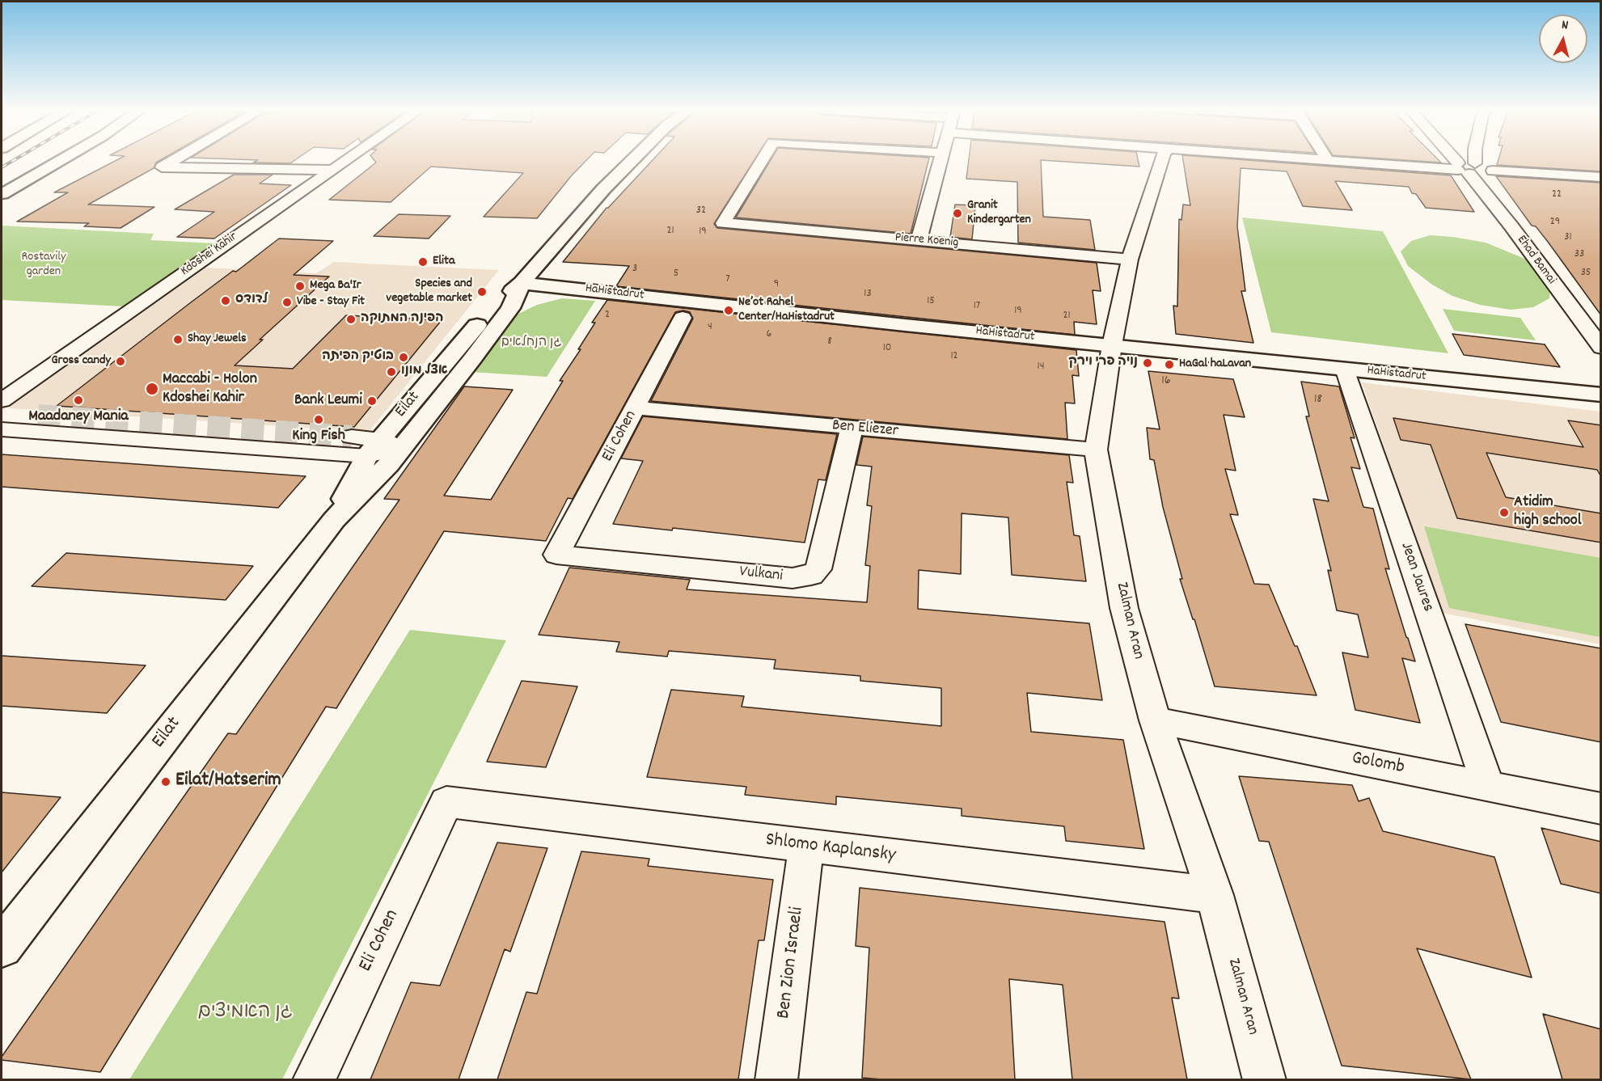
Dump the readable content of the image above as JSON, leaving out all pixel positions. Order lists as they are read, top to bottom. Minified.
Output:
{"streets":{"main road":["HaHistadrut","Eilat"],"street":["Pierre Koenig","Kdoshei Kahir","Ehad Bamai","Ben Eliezer","Eli Cohen","Vulkani","Jean Jaures","Zalman Aran","Golomb","Shlomo Kaplansky","Ben Zion Israeli"]},"crossings":[["Pierre Koenig","Zalman Aran"],["HaHistadrut","Eilat"],["HaHistadrut","Jean Jaures"],["HaHistadrut","Zalman Aran"],["Ben Eliezer","Eli Cohen"],["Ben Eliezer","Vulkani"],["Ben Eliezer","Zalman Aran"],["Eli Cohen","Vulkani"],["Eli Cohen","Shlomo Kaplansky"],["Jean Jaures","Golomb"],["Zalman Aran","Golomb"],["Zalman Aran","Shlomo Kaplansky"],["Shlomo Kaplansky","Ben Zion Israeli"]],"parks":["Rostavily garden","גן הנחלאים","גן האמיצים"],"places":["Granit Kindergarten","Elita","Mega Ba'Ir","Species and vegetable market","לדודס","Vibe - Stay Fit","Ne’ot Rahel Center/HaHistadrut","הפינה המתוקה","Shay Jewels","בוטיק הפיתה","Gross candy","נויה פרי וירק","HaGal haLavan","אצל מונו","Maccabi - Holon Kdoshei Kahir","Maadaney Mania","Bank Leumi","King Fish","Atidim high school","Eilat/Hatserim"],"house_numbers":["22","32","29","21","19","31","33","3","35","5","7","9","13","15","17","19","2","21","4","6","8","10","12","14","16","18"],"north":"top"}
